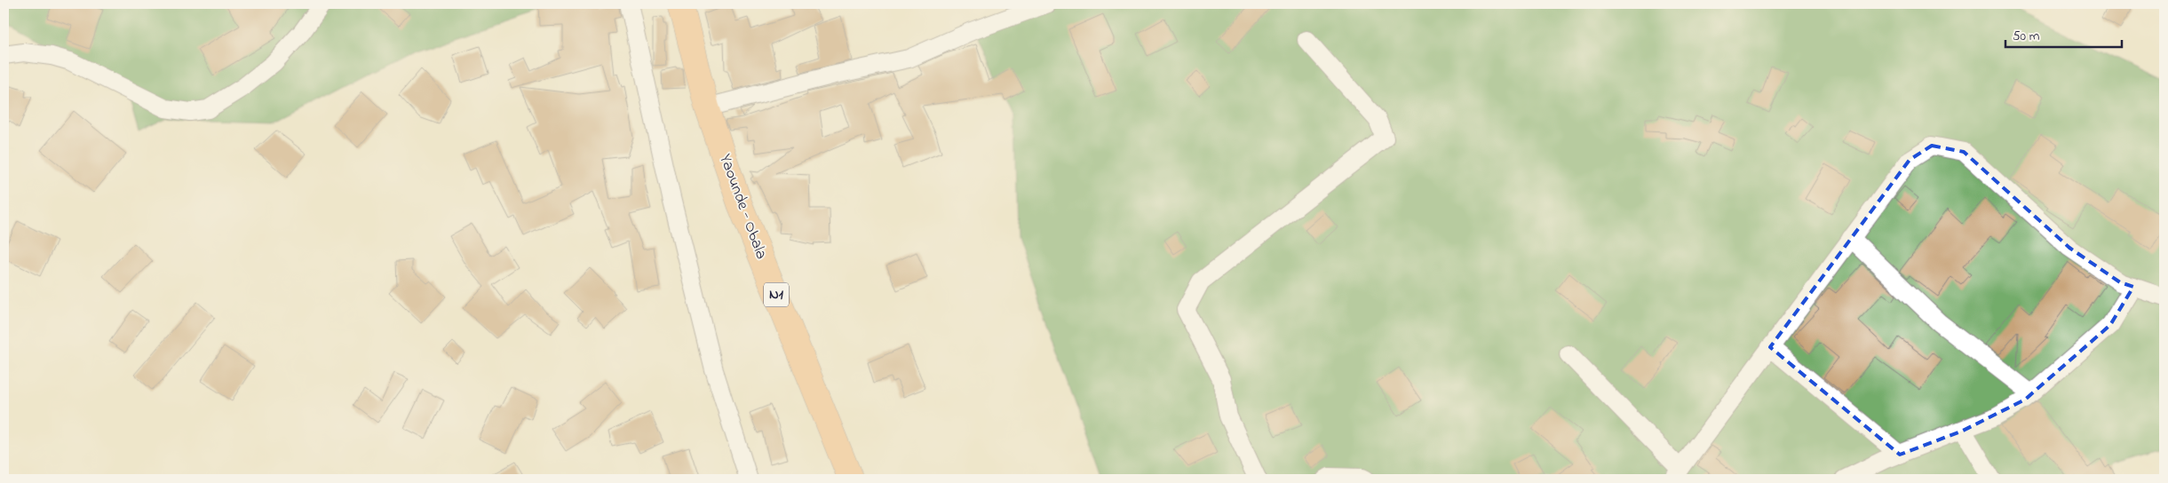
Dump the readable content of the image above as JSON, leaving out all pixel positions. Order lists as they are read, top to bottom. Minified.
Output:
{"streets":{"highway":["Yaounde - Obala","N1"]},"scale_bar":"50 m"}
